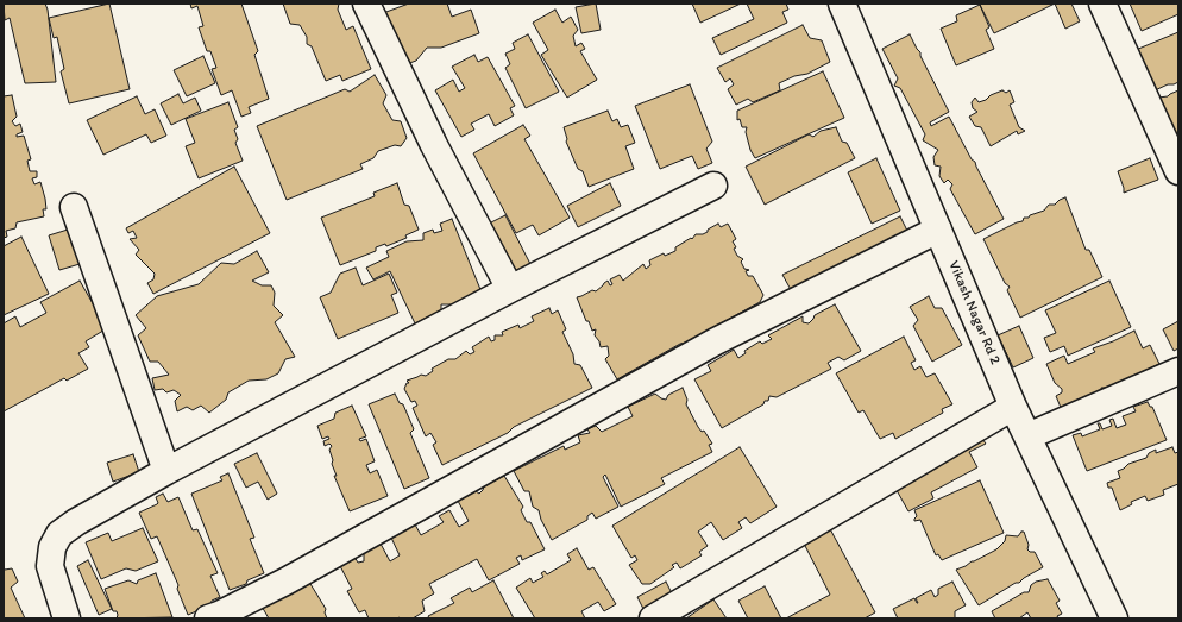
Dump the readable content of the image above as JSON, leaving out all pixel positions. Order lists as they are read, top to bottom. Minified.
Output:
{"streets":{"street":["Vikash Nagar Rd 2"]}}
